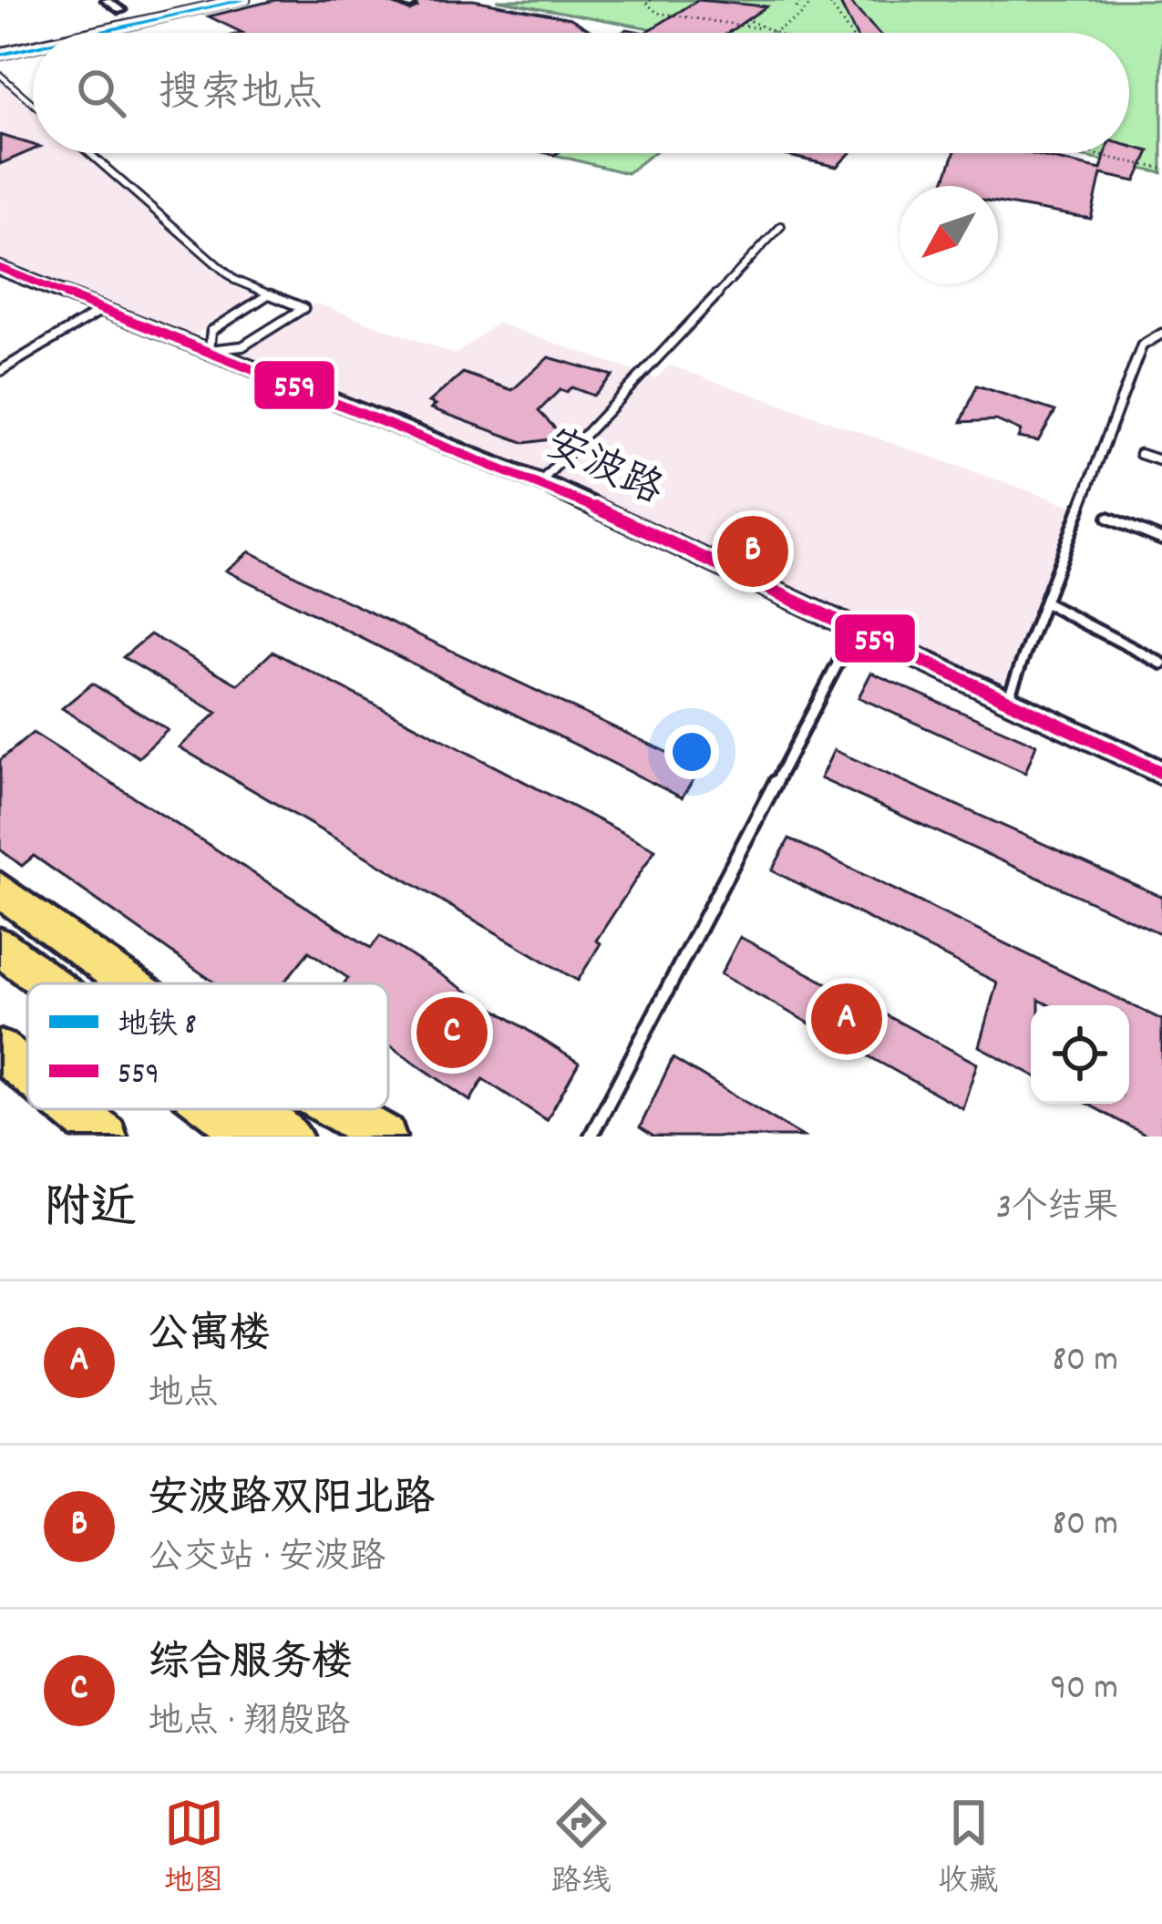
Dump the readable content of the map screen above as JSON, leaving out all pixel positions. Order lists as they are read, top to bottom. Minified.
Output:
{"streets":{"street":["安波路"]},"lines":["metro line 8","transit line 559"],"legend":["地铁 8","559"],"north":"bottom left","page":{"search":"搜索地点","pins":["B","A","C"],"heading":["附近","3个结果"],"list":[{"mark":"A","name":"公寓楼","note":"地点","value":"80 m"},{"mark":"B","name":"安波路双阳北路","note":"公交站 · 安波路","value":"80 m"},{"mark":"C","name":"综合服务楼","note":"地点 · 翔殷路","value":"90 m"}],"nav":["地图","路线","收藏"]}}
